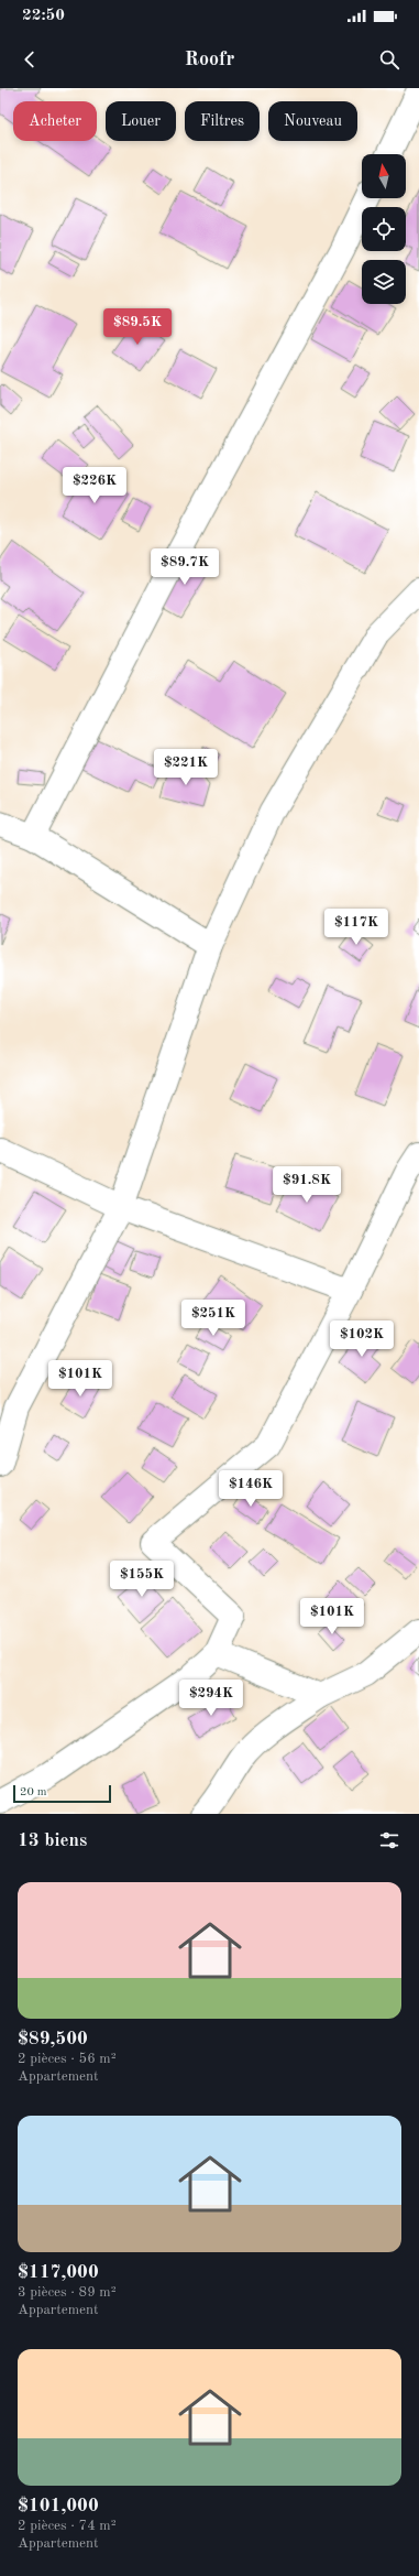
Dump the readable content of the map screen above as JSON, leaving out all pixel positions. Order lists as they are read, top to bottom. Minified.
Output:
{"scale_bar":"20 m","north":"top","page":{"status":"22:50","header":"Roofr","chip":["Acheter","Louer","Filtres","Nouveau"],"price":["$89.5K","$226K","$89.7K","$221K","$117K","$91.8K","$251K","$102K","$101K","$146K","$155K","$101K","$294K"],"scale":"20 m","heading":"13 biens","list":[{"name":"$89,500","note":"2 pièces · 56 m² · Appartement"},{"name":"$117,000","note":"3 pièces · 89 m² · Appartement"},{"name":"$101,000","note":"2 pièces · 74 m² · Appartement"}]}}
